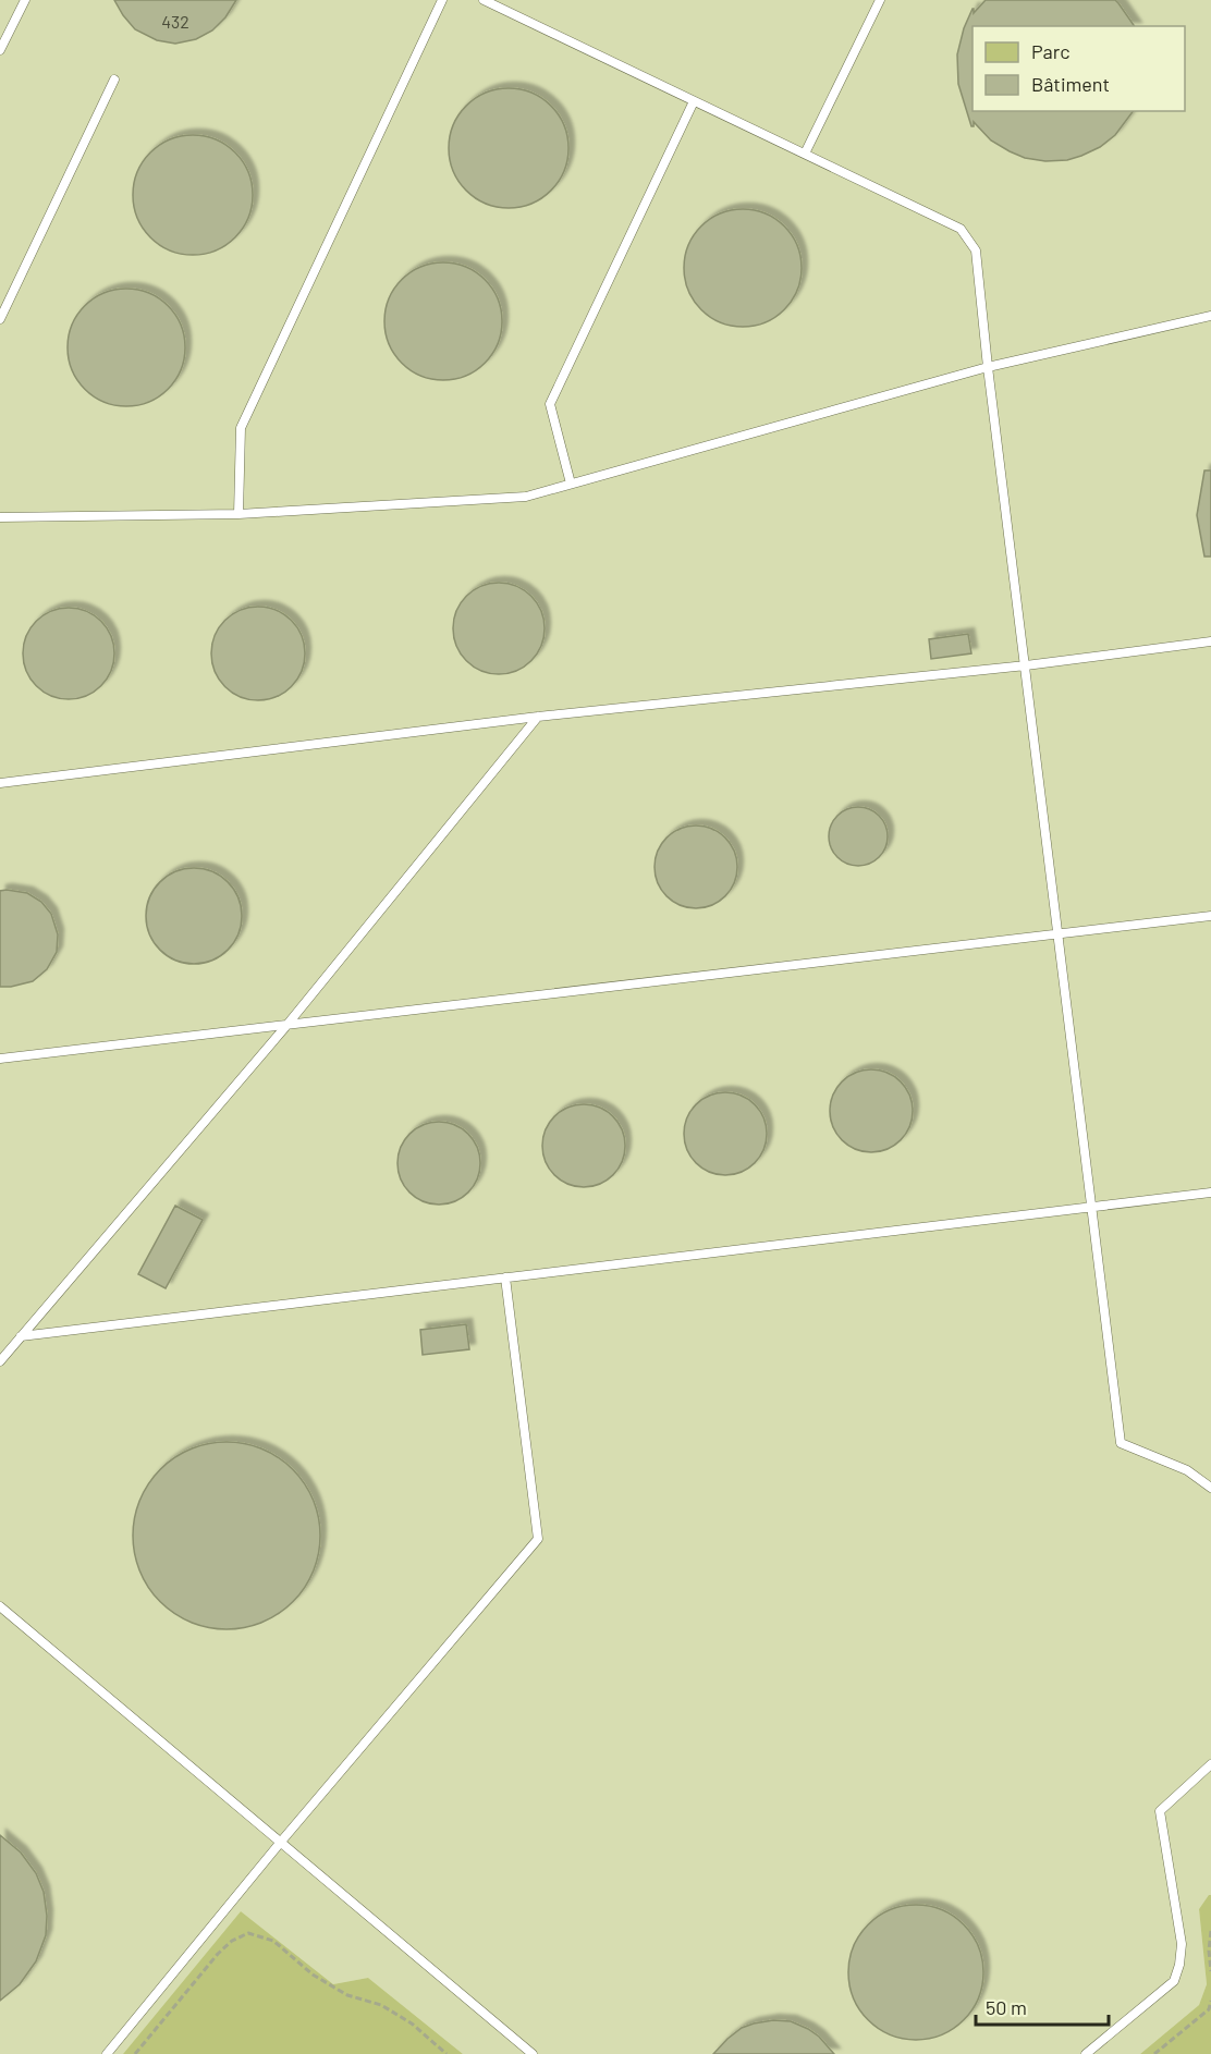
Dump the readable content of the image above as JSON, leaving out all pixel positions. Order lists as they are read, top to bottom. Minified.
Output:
{"house_numbers":["432"],"legend":["Parc","Bâtiment"],"scale_bar":"50 m"}
